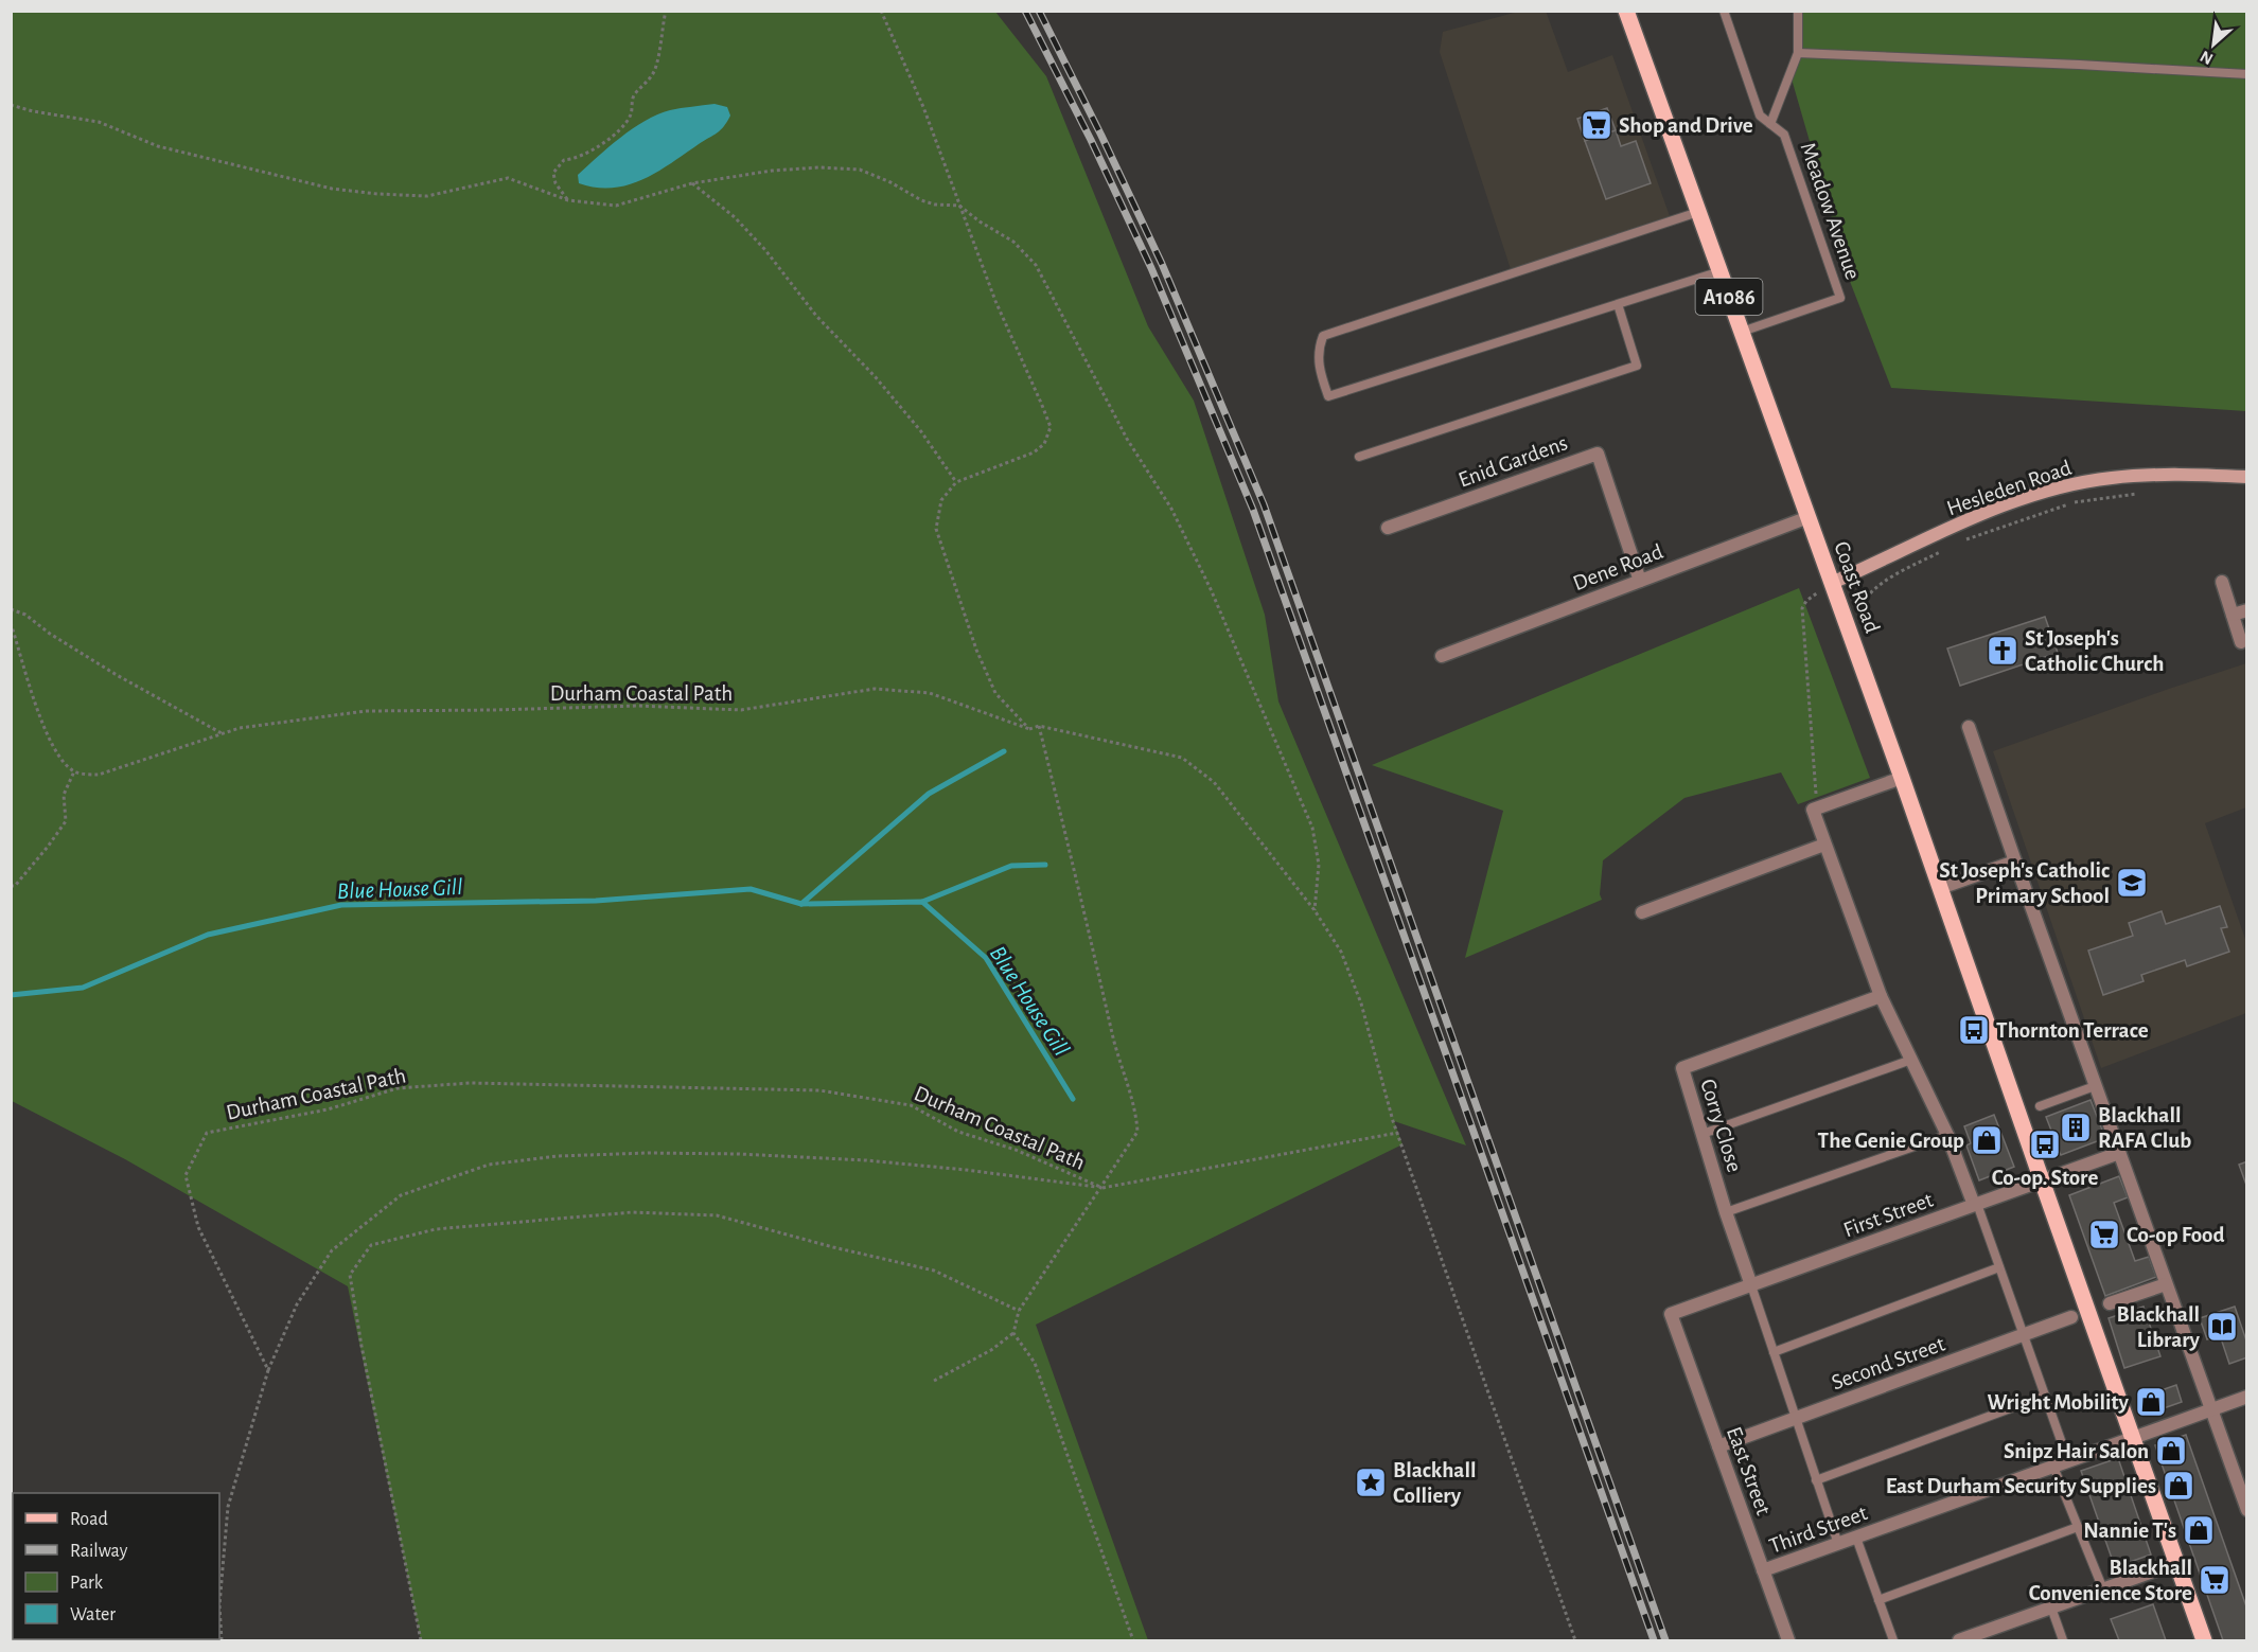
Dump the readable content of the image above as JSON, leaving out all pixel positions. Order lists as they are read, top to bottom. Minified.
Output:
{"streets":{"main road":["A1086","Hesleden Road","Coast Road"],"street":["Enid Gardens","Dene Road","Corry Close","First Street","Second Street","East Street","Third Street"],"lane":["Meadow Avenue"],"path":["Durham Coastal Path"]},"crossings":[["Meadow Avenue","Coast Road"],["A1086","Coast Road"],["A1086","First Street"],["A1086","Third Street"],["Enid Gardens","Dene Road"],["Hesleden Road","Coast Road"],["Dene Road","Coast Road"],["Coast Road","First Street"],["Corry Close","First Street"],["First Street","East Street"],["Second Street","East Street"],["East Street","Third Street"]],"water":["Blue House Gill"],"places":{"supermarket":["Shop and Drive","Co-op Food","Blackhall Convenience Store"],"church":["St Joseph's Catholic Church"],"school or university":["St Joseph's Catholic Primary School"],"bus stop":["Thornton Terrace","Co-op. Store"],"building":["Blackhall RAFA Club"],"shop":["The Genie Group","Wright Mobility","Snipz Hair Salon","East Durham Security Supplies","Nannie T's"],"library":["Blackhall Library"],"place":["Blackhall Colliery"]},"legend":["Road","Railway","Park","Water"],"north":"bottom left"}
